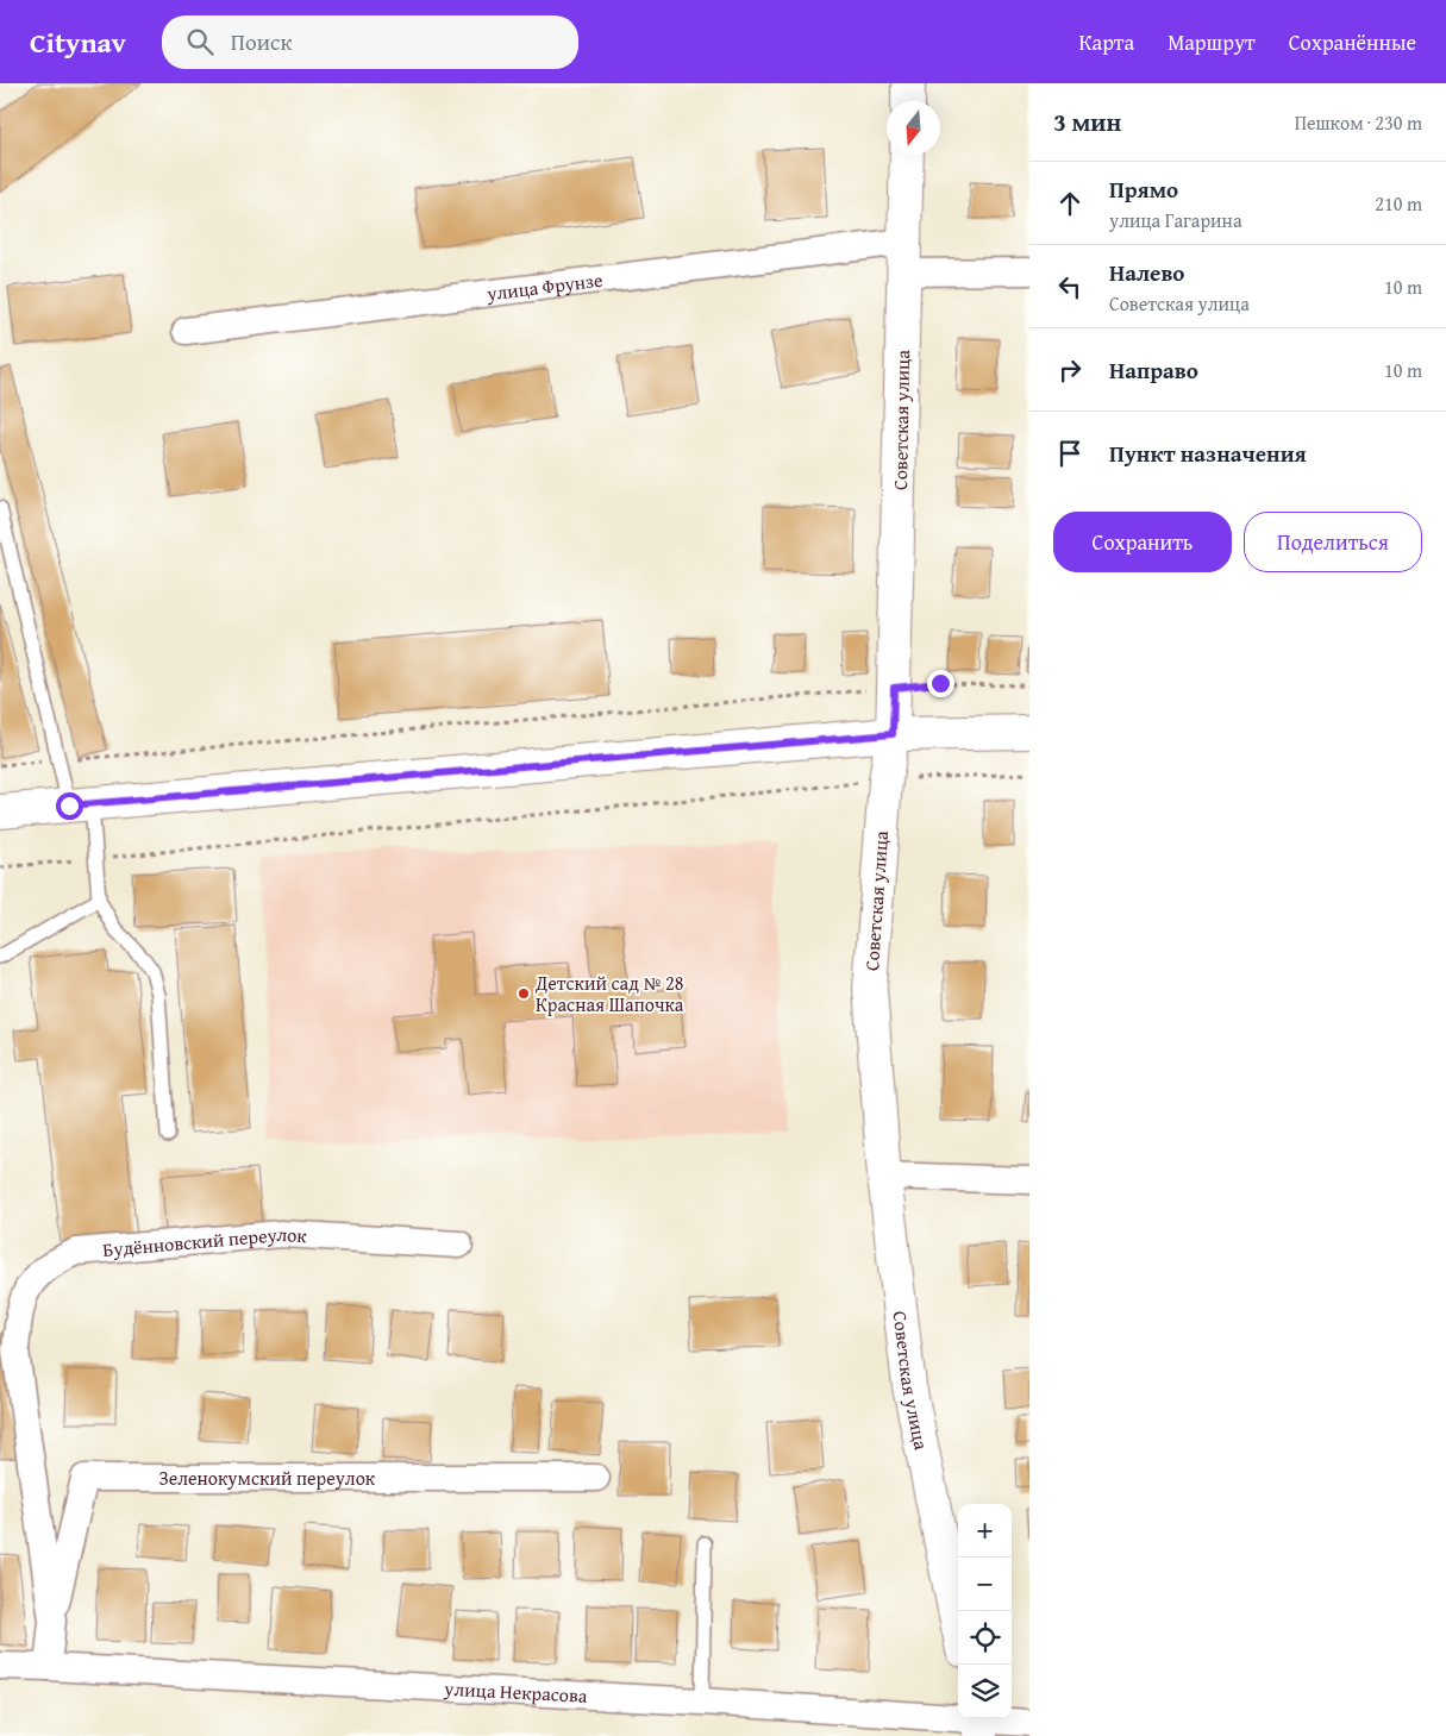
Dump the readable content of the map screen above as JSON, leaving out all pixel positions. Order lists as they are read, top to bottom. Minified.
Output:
{"streets":{"street":["улица Фрунзе","Советская улица","Будённовский переулок","Зеленокумский переулок","улица Некрасова"]},"crossings":[["улица Фрунзе","Советская улица"],["Будённовский переулок","Зеленокумский переулок"]],"places":["Детский сад № 28 Красная Шапочка"],"north":"bottom","page":{"header":"Citynav","search":"Поиск","nav":["Карта","Маршрут","Сохранённые"],"heading":["3 мин","Пешком · 230 m"],"list":[["Прямо","улица Гагарина","210 m"],["Налево","Советская улица","10 m"],["Направо","10 m"],"Пункт назначения"],"buttons":["Сохранить","Поделиться"],"map_buttons":["+","−"]}}
